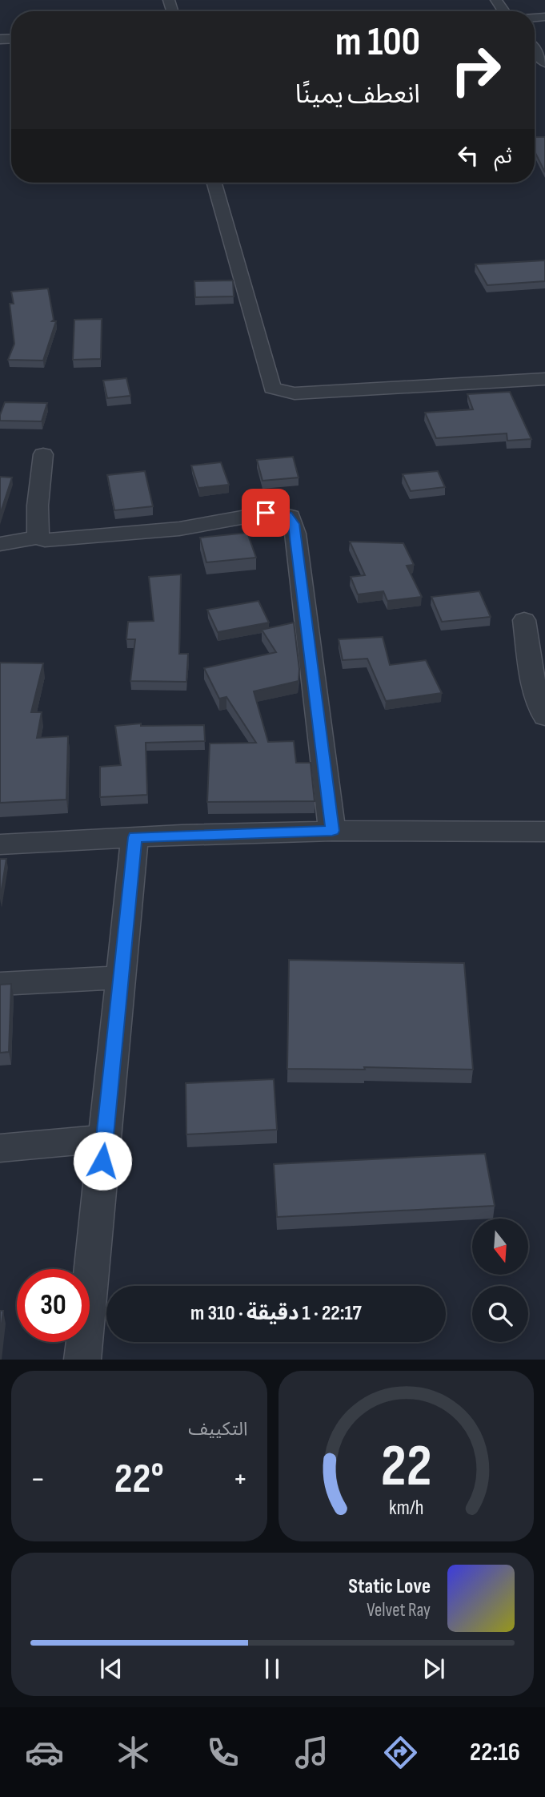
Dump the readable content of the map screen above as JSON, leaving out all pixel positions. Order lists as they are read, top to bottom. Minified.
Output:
{"north":"bottom","page":{"turn":["100 m","انعطف يمينًا"],"then":"ثم","limit":"30","trip":"22:17 · 1 دقيقة · 310 m","tile":"التكييف","heat":["−","22°","+"],"song":["Static Love","Velvet Ray"],"tabs":"22:16","gauge":["22","km/h"]}}
